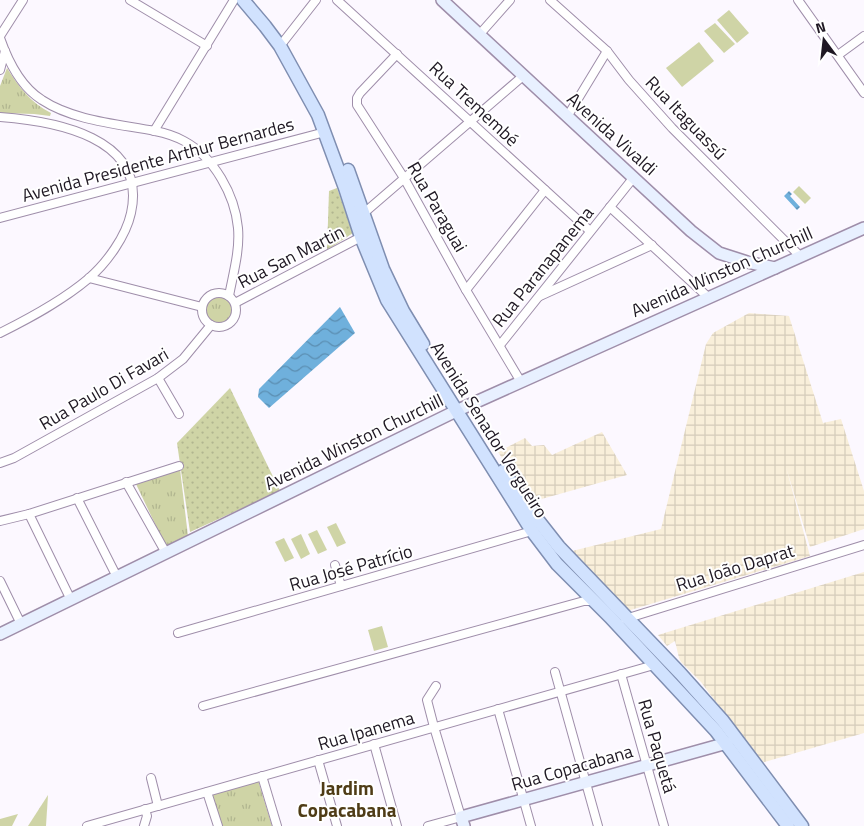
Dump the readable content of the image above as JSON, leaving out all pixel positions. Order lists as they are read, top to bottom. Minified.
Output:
{"streets":{"main road":["Avenida Vivaldi","Avenida Winston Churchill","Avenida Senador Vergueiro","Rua Copacabana"],"street":["Rua Tremembé","Rua Itaguassú","Avenida Presidente Arthur Bernardes","Rua Paraguai","Rua San Martin","Rua Paranapanema","Rua Paulo Di Favari","Rua José Patrício","Rua João Daprat","Rua Ipanema","Rua Paquetá"]},"crossings":[["Rua Tremembé","Rua Paraguai"],["Rua Tremembé","Rua Paranapanema"],["Rua Itaguassú","Avenida Winston Churchill"],["Avenida Vivaldi","Rua Paranapanema"],["Avenida Vivaldi","Avenida Winston Churchill"],["Avenida Presidente Arthur Bernardes","Avenida Senador Vergueiro"],["Rua Paraguai","Rua Paranapanema"],["Rua Paraguai","Avenida Winston Churchill"],["Rua San Martin","Rua Paulo Di Favari"],["Rua San Martin","Avenida Senador Vergueiro"],["Rua Paranapanema","Avenida Winston Churchill"],["Avenida Winston Churchill","Avenida Senador Vergueiro"],["Avenida Senador Vergueiro","Rua José Patrício"],["Avenida Senador Vergueiro","Rua João Daprat"],["Avenida Senador Vergueiro","Rua Ipanema"],["Avenida Senador Vergueiro","Rua Copacabana"],["Rua Ipanema","Rua Paquetá"],["Rua Paquetá","Rua Copacabana"]],"districts":["Jardim Copacabana"],"north":"top"}
